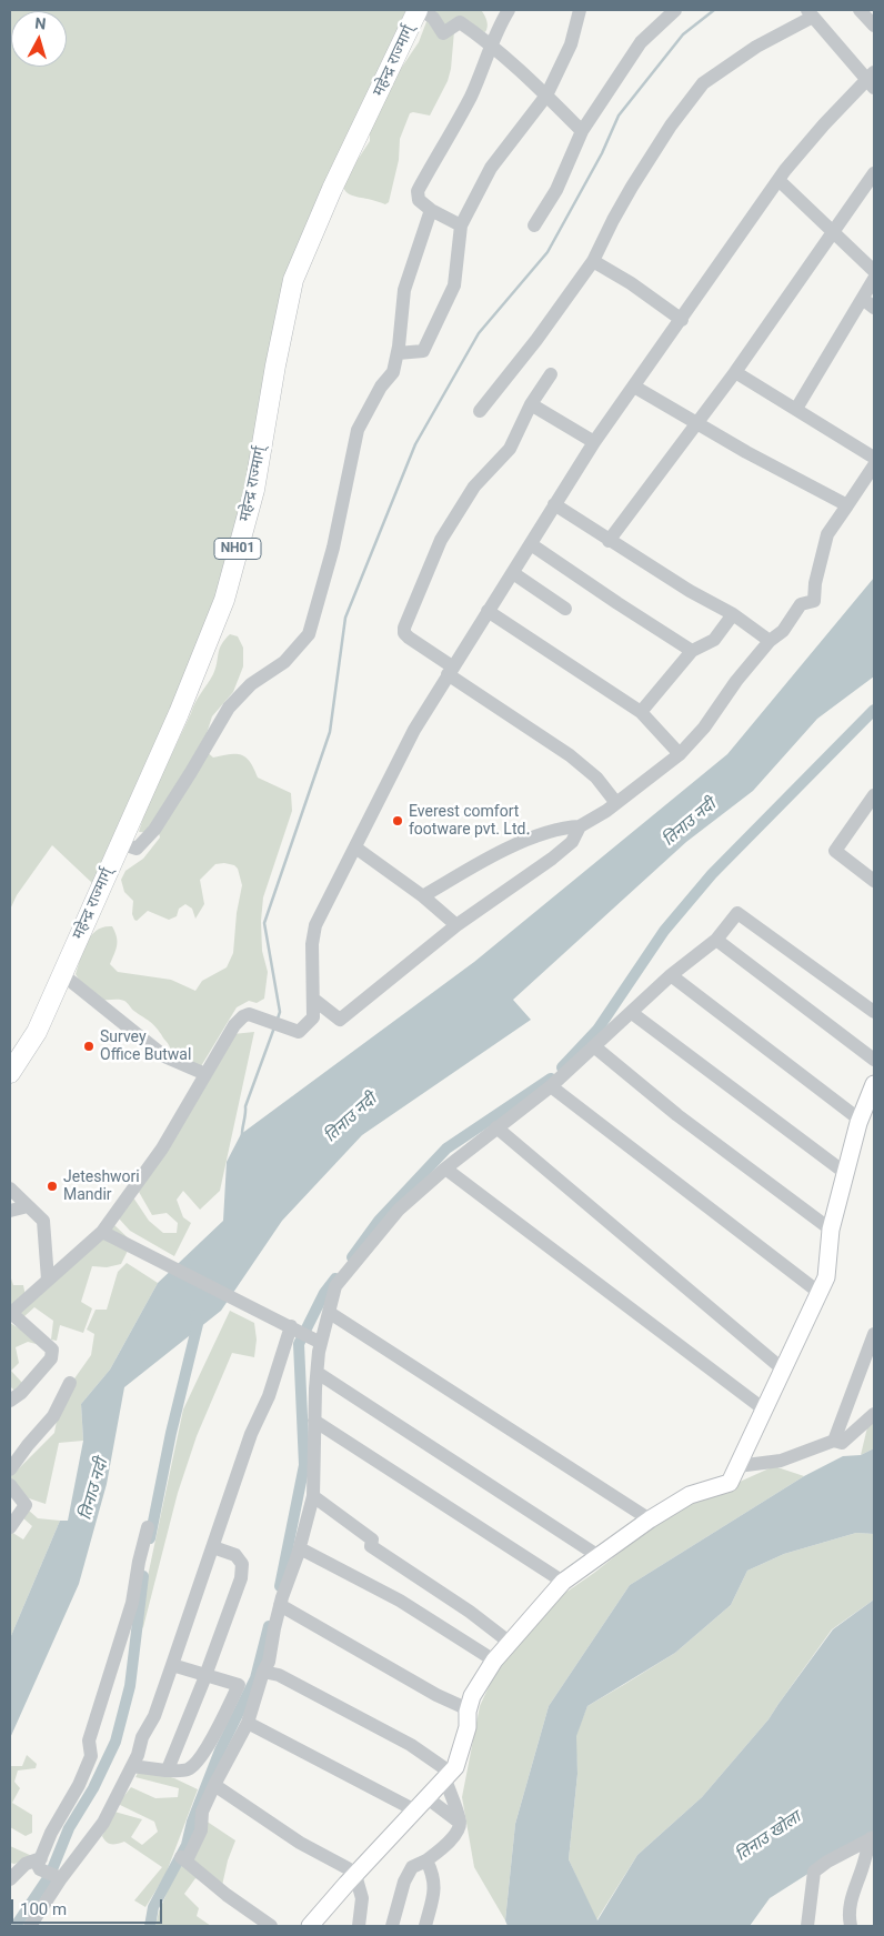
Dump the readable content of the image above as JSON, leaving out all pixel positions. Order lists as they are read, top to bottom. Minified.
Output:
{"streets":{"highway":["महेन्द्र राज्मार्ग्","NH01"]},"water":["तिनाउ नदी","तिनाउ खोला"],"places":["Everest comfort footware pvt. Ltd.","Survey Office Butwal","Jeteshwori Mandir"],"scale_bar":"100 m","north":"top"}
